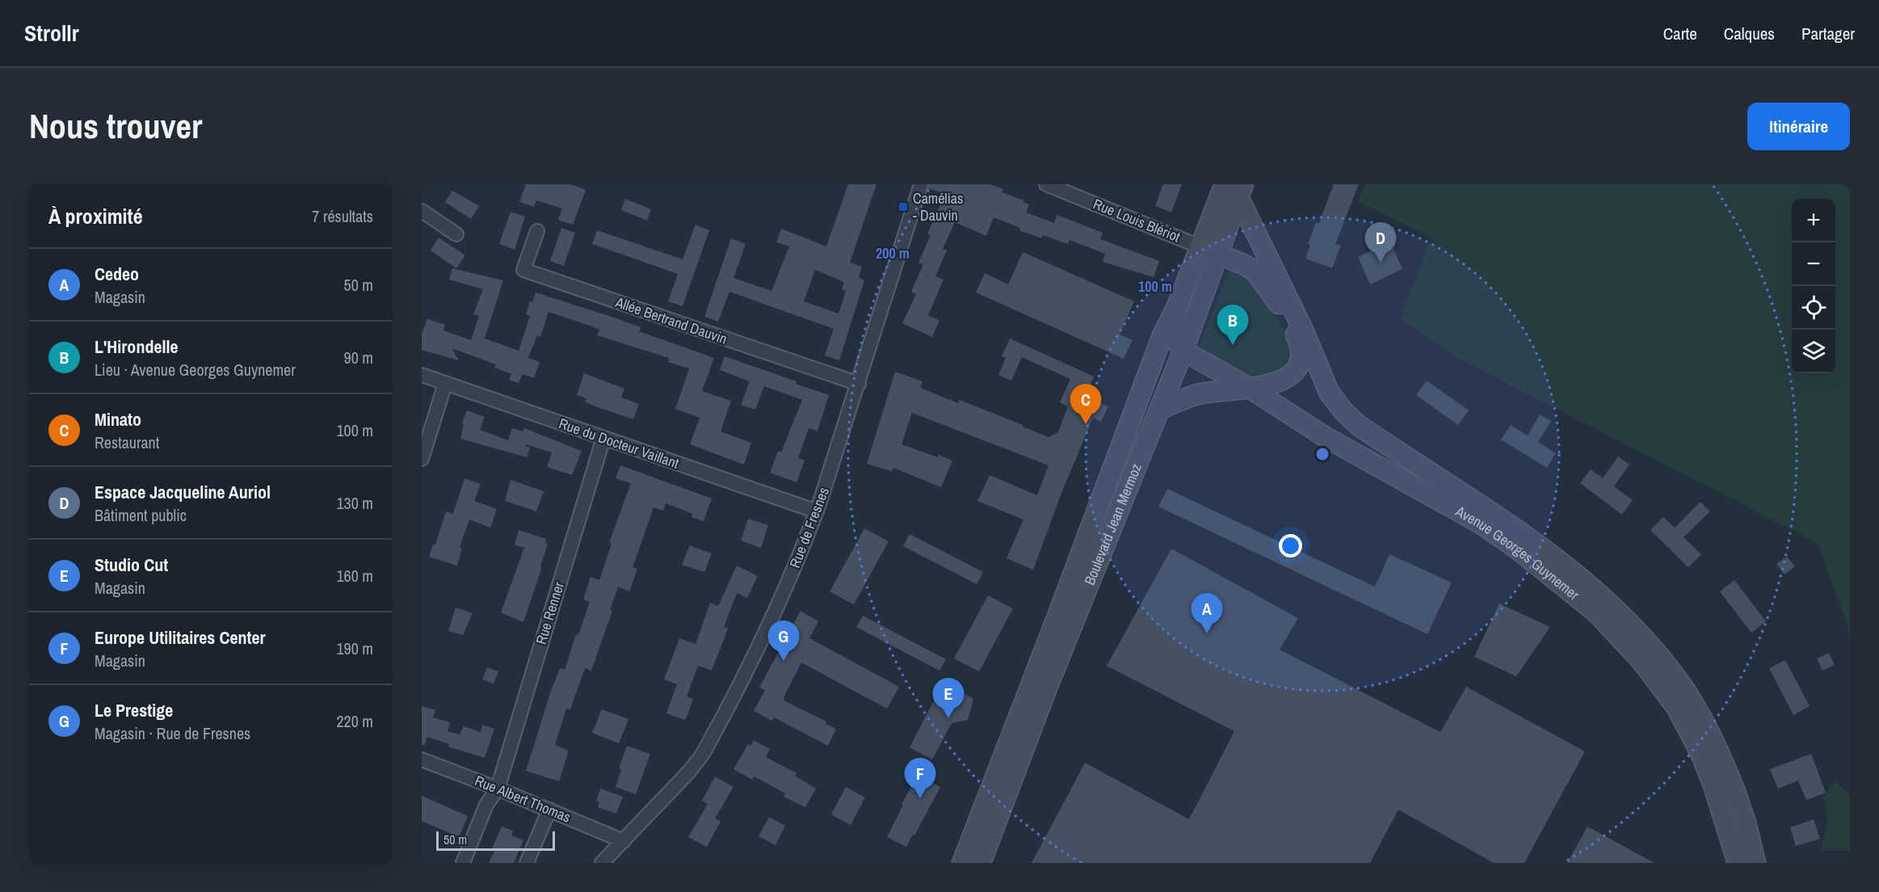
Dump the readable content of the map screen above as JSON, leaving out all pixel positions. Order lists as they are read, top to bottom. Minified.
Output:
{"streets":{"main road":["Boulevard Jean Mermoz","Avenue Georges Guynemer"],"street":["Rue Louis Blériot","Allée Bertrand Dauvin","Rue du Docteur Vaillant","Rue de Fresnes","Rue Renner","Rue Albert Thomas"]},"crossings":[["Rue Louis Blériot","Boulevard Jean Mermoz"],["Allée Bertrand Dauvin","Rue de Fresnes"],["Rue du Docteur Vaillant","Rue de Fresnes"],["Rue du Docteur Vaillant","Rue Renner"],["Boulevard Jean Mermoz","Avenue Georges Guynemer"],["Rue de Fresnes","Rue Albert Thomas"],["Rue Renner","Rue Albert Thomas"]],"places":{"transit":["Camélias - Dauvin"]},"scale_bar":"50 m","page":{"header":"Strollr","nav":["Carte","Calques","Partager"],"buttons":"Itinéraire","title":"Nous trouver","heading":["À proximité","7 résultats"],"map_buttons":["+","−"],"pins":["D","B","C","A","G","E","F"],"list":[{"mark":"A","name":"Cedeo","note":"Magasin","value":"50 m"},{"mark":"B","name":"L'Hirondelle","note":"Lieu · Avenue Georges Guynemer","value":"90 m"},{"mark":"C","name":"Minato","note":"Restaurant","value":"100 m"},{"mark":"D","name":"Espace Jacqueline Auriol","note":"Bâtiment public","value":"130 m"},{"mark":"E","name":"Studio Cut","note":"Magasin","value":"160 m"},{"mark":"F","name":"Europe Utilitaires Center","note":"Magasin","value":"190 m"},{"mark":"G","name":"Le Prestige","note":"Magasin · Rue de Fresnes","value":"220 m"}],"scale":"50 m"},"rings":["200 m","100 m"]}
